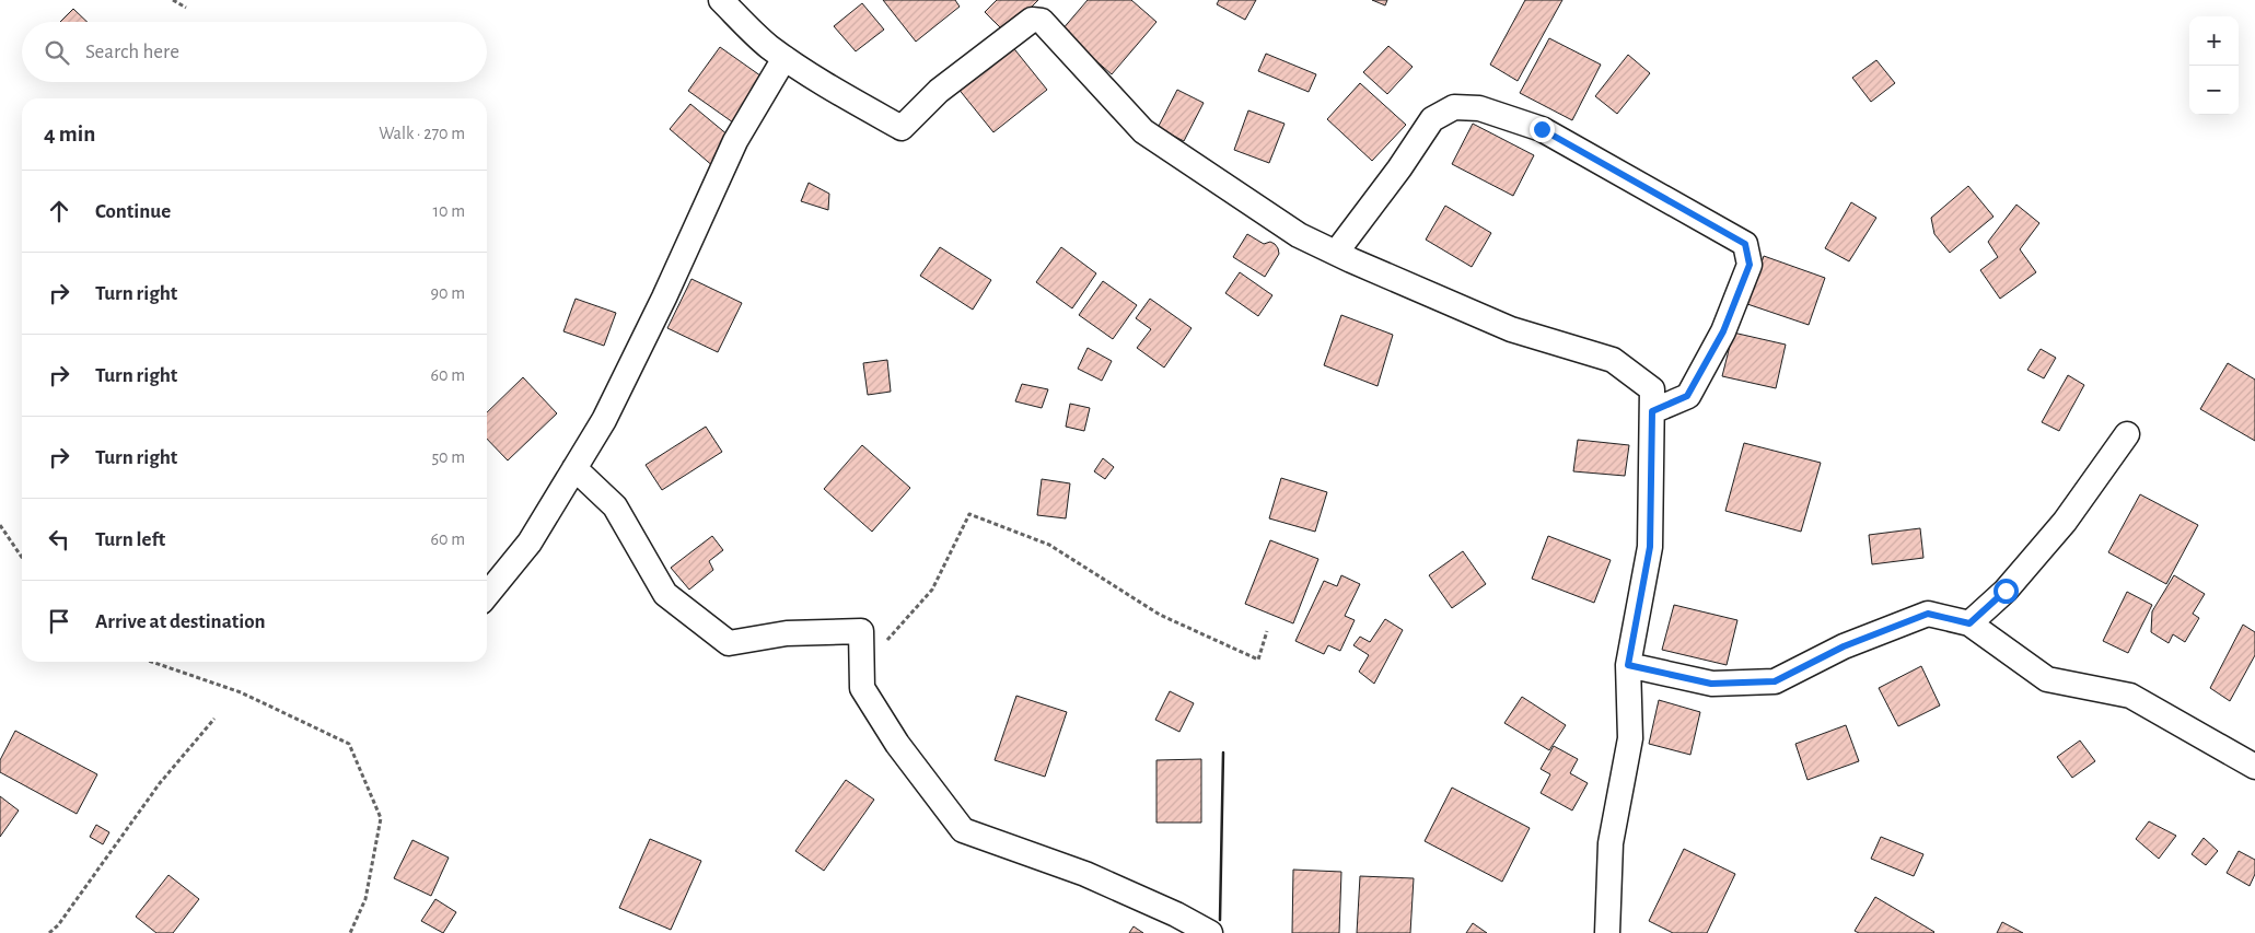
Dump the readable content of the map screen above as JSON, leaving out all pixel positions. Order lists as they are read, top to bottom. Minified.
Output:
{"page":{"map_buttons":["+","−"],"search":"Search here","heading":["4 min","Walk · 270 m"],"list":[["Continue","10 m"],["Turn right","90 m"],["Turn right","60 m"],["Turn right","50 m"],["Turn left","60 m"],"Arrive at destination"]}}
